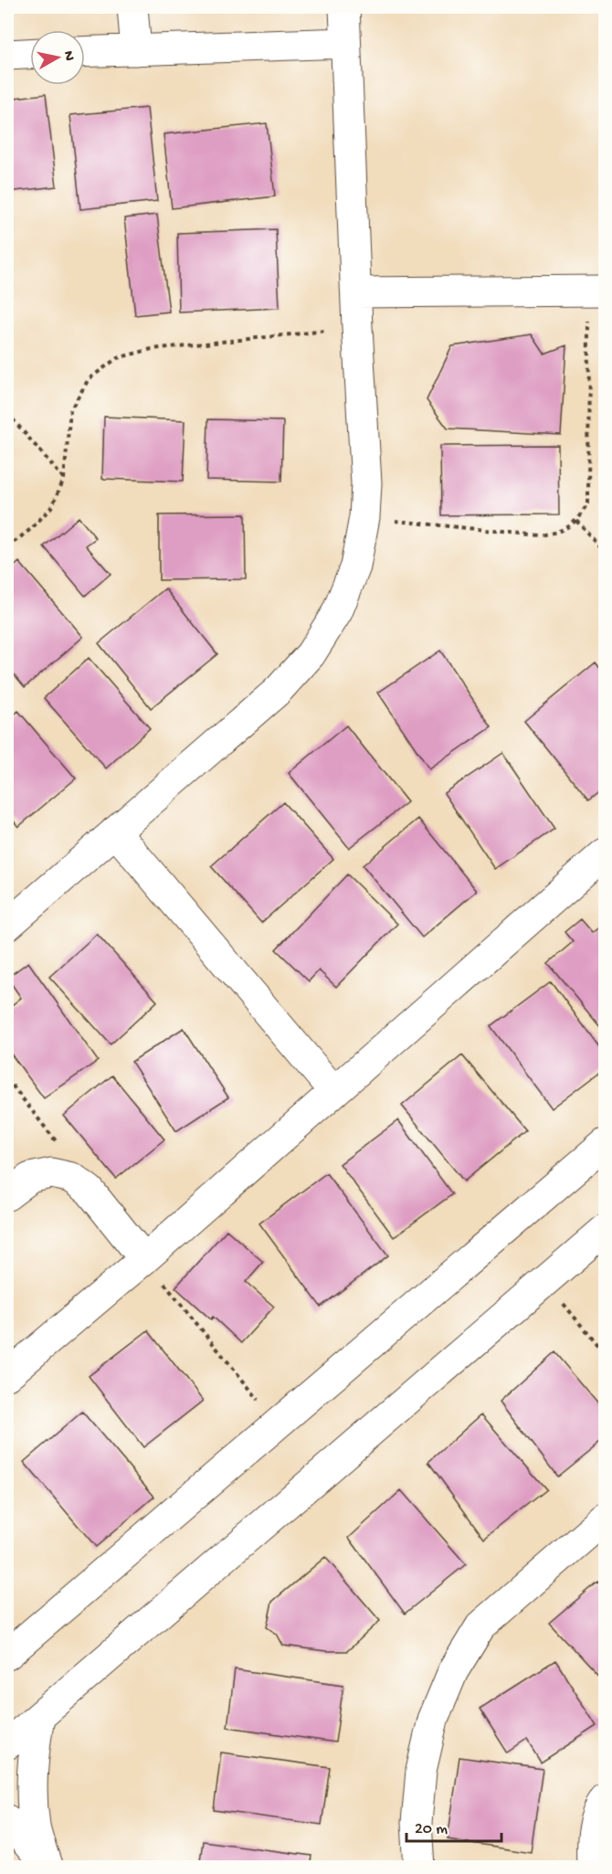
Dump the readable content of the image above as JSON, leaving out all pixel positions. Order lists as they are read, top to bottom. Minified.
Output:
{"scale_bar":"20 m","north":"right"}
